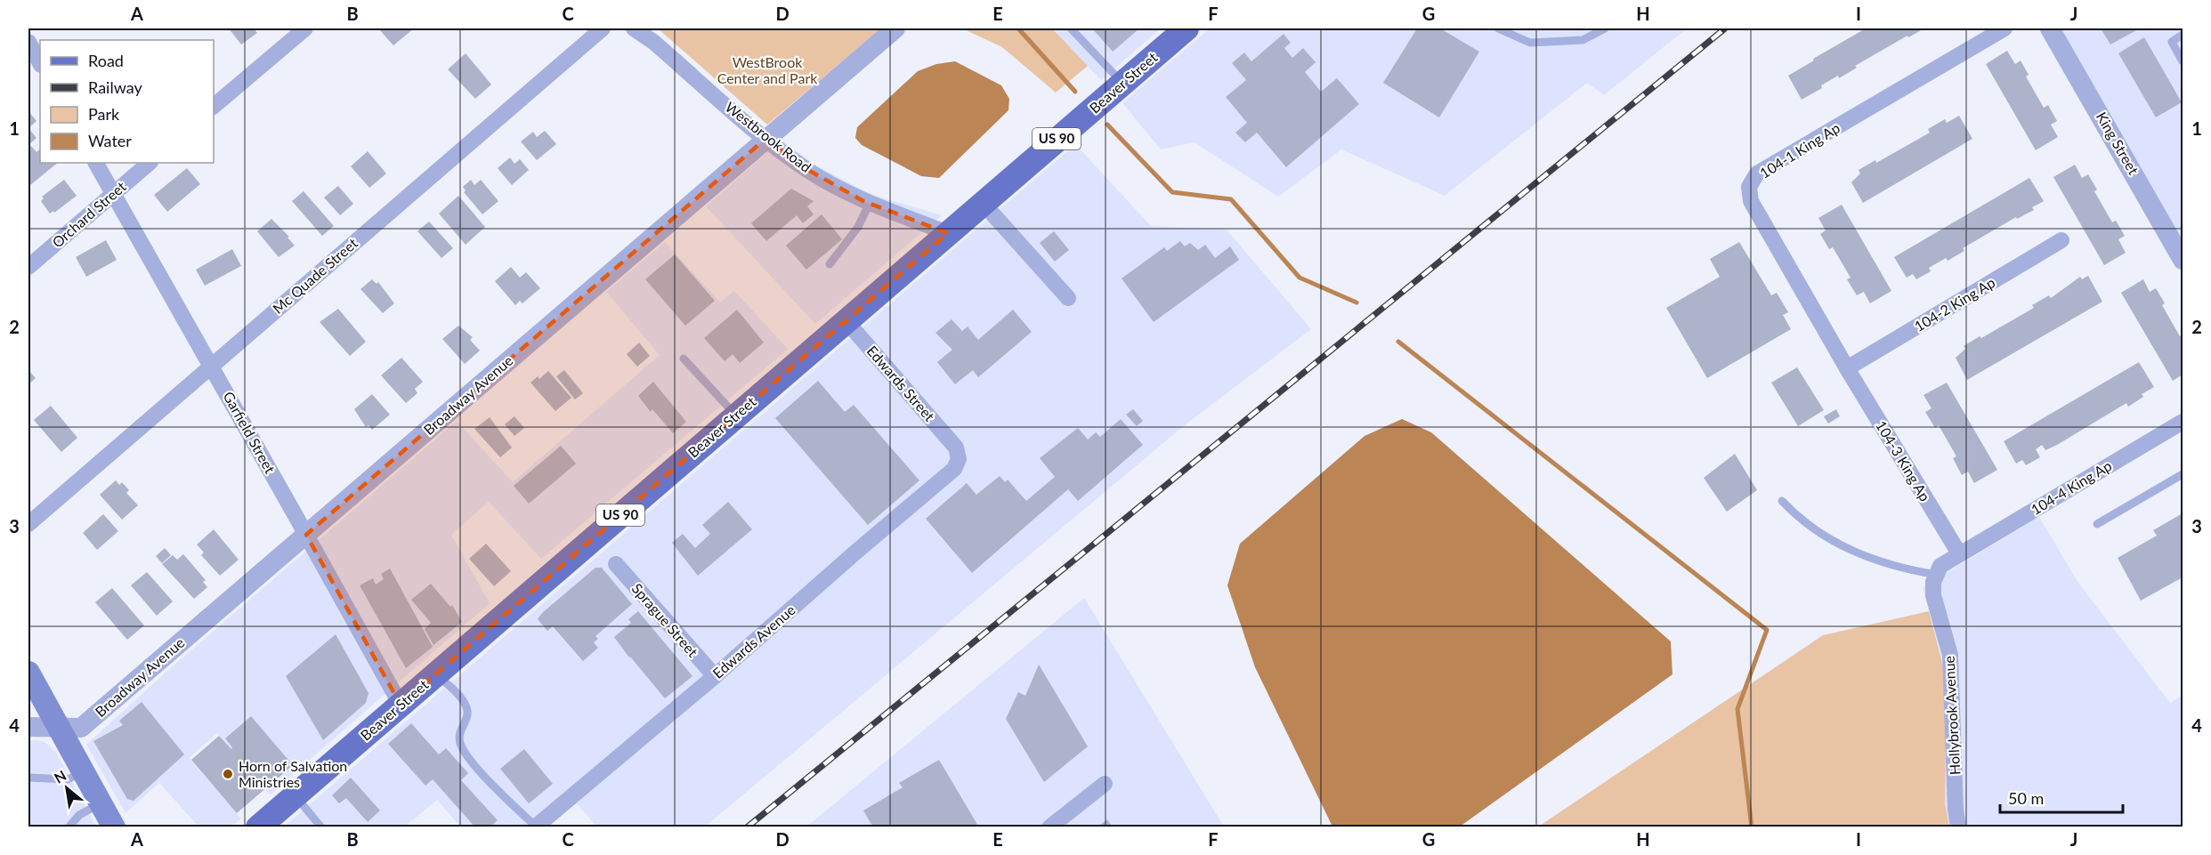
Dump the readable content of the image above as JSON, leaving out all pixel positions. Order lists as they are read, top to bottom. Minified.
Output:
{"streets":{"main road":["Beaver Street","US 90"],"street":["Westbrook Road","King Street","104-1 King Ap","Orchard Street","Mc Quade Street","104-2 King Ap","Edwards Street","Broadway Avenue","Garfield Street","104-3 King Ap","104-4 King Ap","Sprague Street","Edwards Avenue","Hollybrook Avenue"]},"crossings":[["Beaver Street","Westbrook Road"],["Beaver Street","Edwards Street"],["Beaver Street","Garfield Street"],["Westbrook Road","Broadway Avenue"],["104-1 King Ap","104-2 King Ap"],["104-1 King Ap","104-3 King Ap"],["Orchard Street","Garfield Street"],["Mc Quade Street","Garfield Street"],["104-2 King Ap","104-3 King Ap"],["Edwards Street","Edwards Avenue"],["Broadway Avenue","Garfield Street"],["104-3 King Ap","104-4 King Ap"],["Sprague Street","Edwards Avenue"]],"parks":["WestBrook Center and Park"],"places":["Horn of Salvation Ministries"],"legend":["Road","Railway","Park","Water"],"scale_bar":"50 m","north":"top left","grid":{"columns":["A","B","C","D","E","F","G","H","I","J"],"rows":["1","2","3","4"]}}
